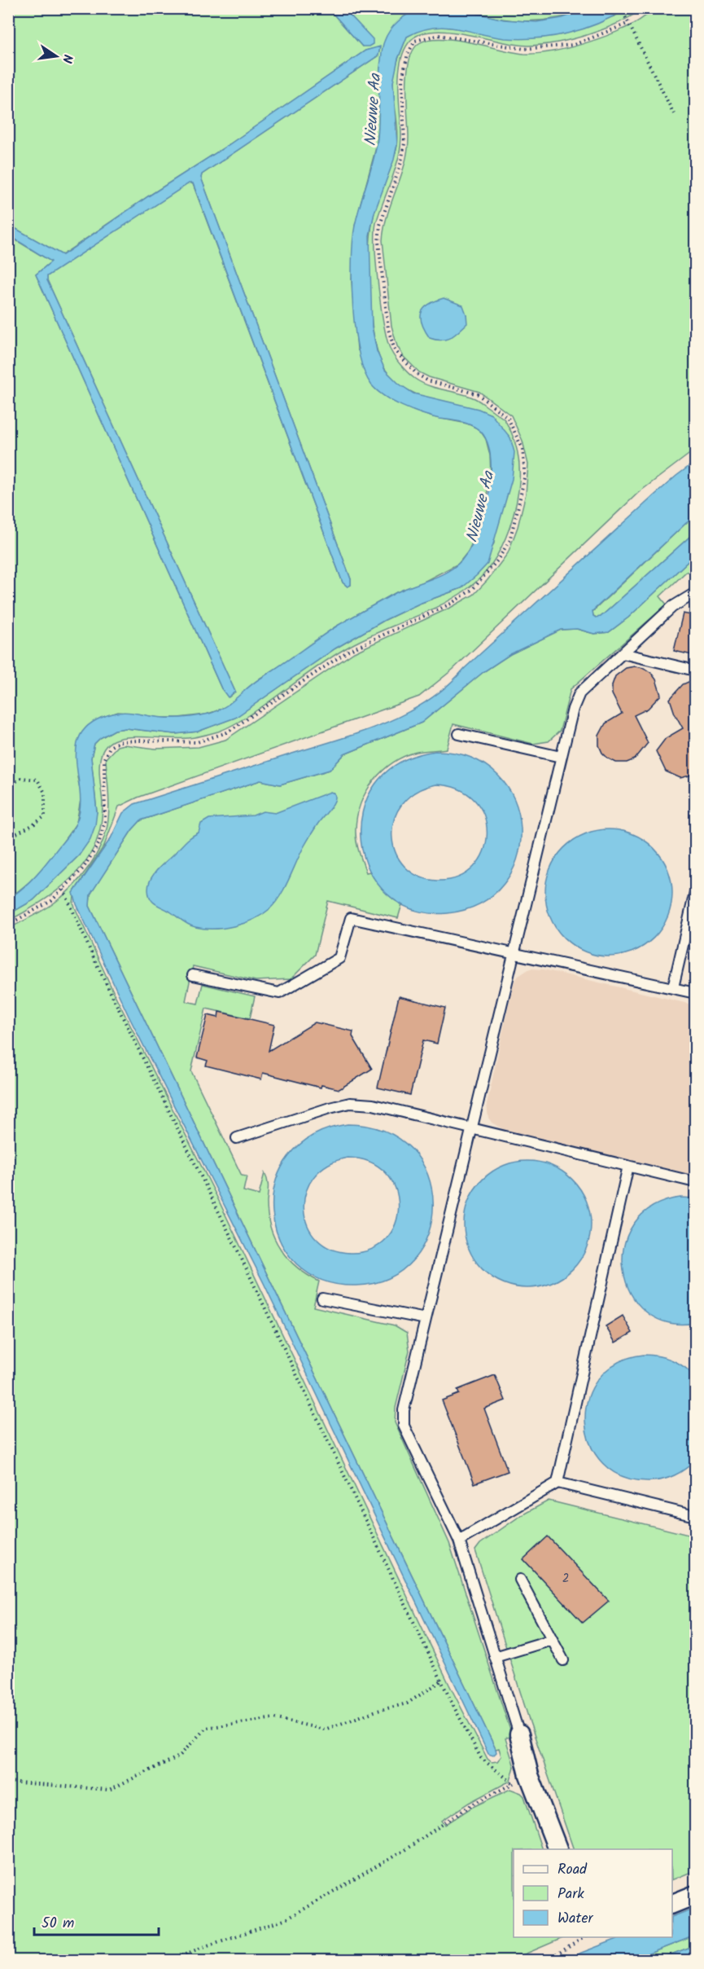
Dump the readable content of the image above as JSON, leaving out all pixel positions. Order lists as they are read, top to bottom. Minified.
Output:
{"water":["Nieuwe Aa"],"house_numbers":["2"],"legend":["Road","Park","Water"],"scale_bar":"50 m","north":"right"}
